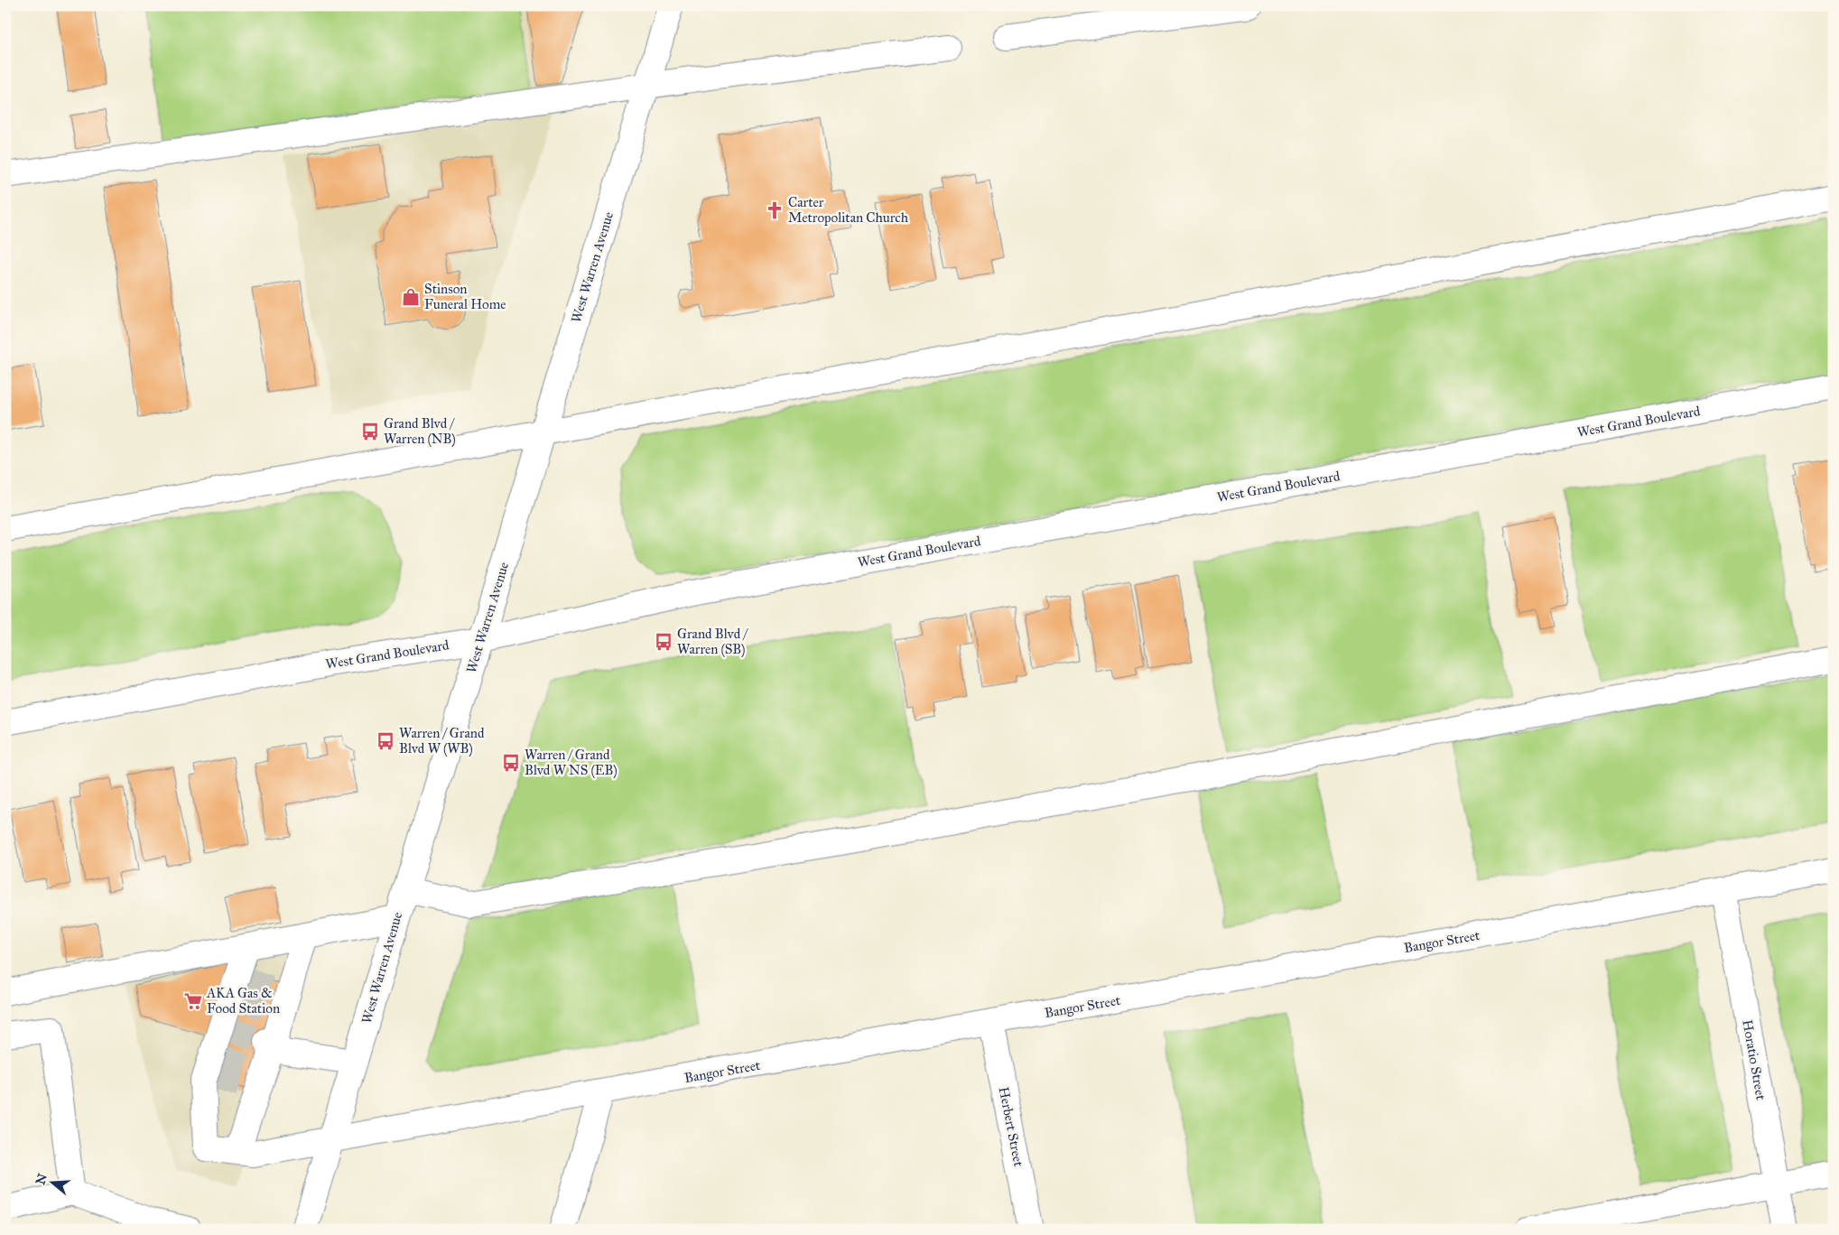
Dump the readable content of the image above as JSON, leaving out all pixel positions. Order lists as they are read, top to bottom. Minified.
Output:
{"streets":{"main road":["West Warren Avenue","West Grand Boulevard","Bangor Street","Horatio Street","Herbert Street"]},"crossings":[["West Warren Avenue","West Grand Boulevard"],["West Warren Avenue","Bangor Street"],["Bangor Street","Horatio Street"],["Bangor Street","Herbert Street"]],"places":{"church":["Carter Metropolitan Church"],"shop":["Stinson Funeral Home"],"bus stop":["Grand Blvd / Warren (NB)","Grand Blvd / Warren (SB)","Warren / Grand Blvd W (WB)","Warren / Grand Blvd W NS (EB)"],"supermarket":["AKA Gas & Food Station"]},"north":"left"}
